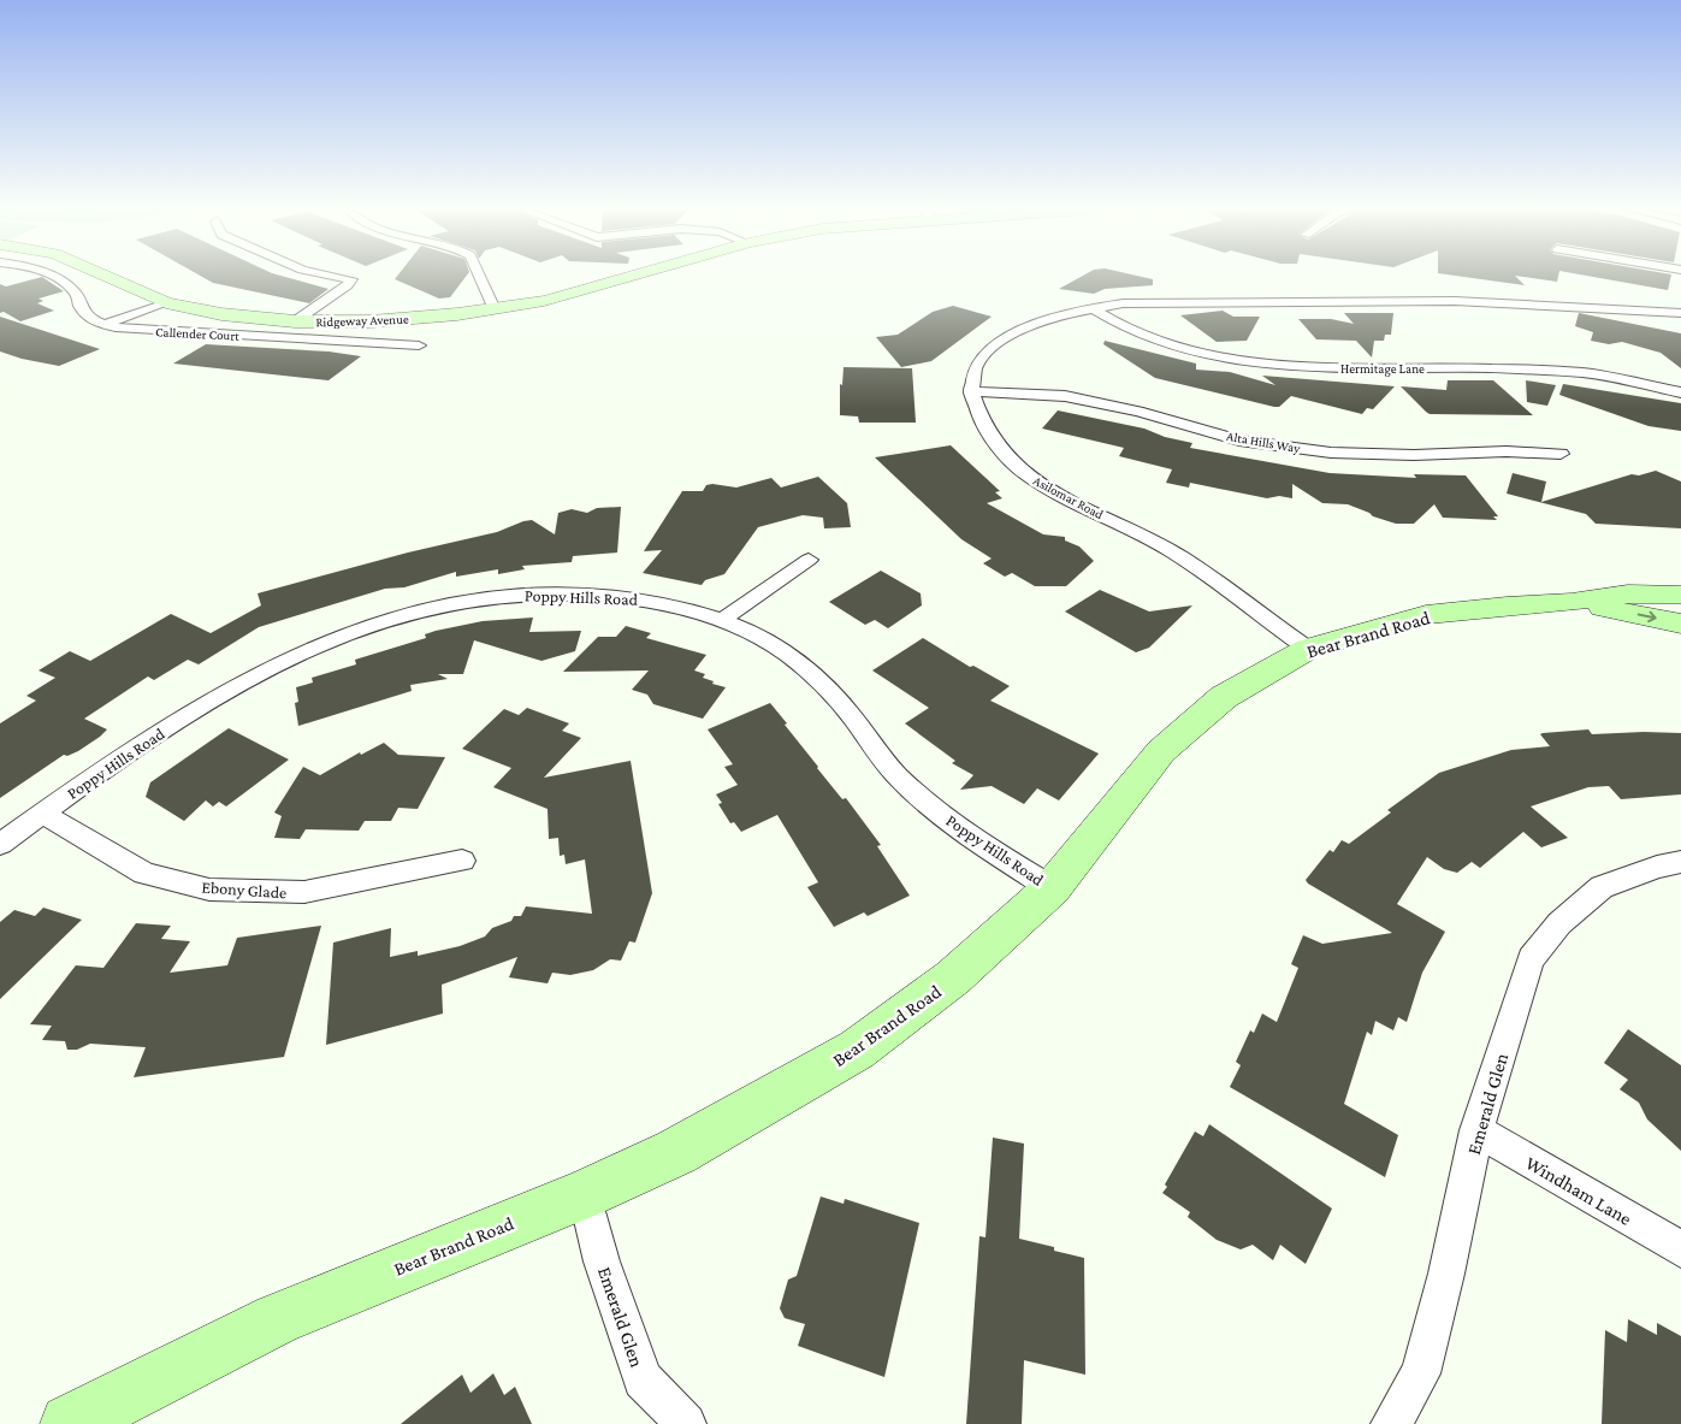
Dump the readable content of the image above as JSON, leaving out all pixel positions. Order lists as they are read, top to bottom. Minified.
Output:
{"streets":{"street":["Ridgeway Avenue","Callender Court","Hermitage Lane","Alta Hills Way","Asilomar Road","Poppy Hills Road","Bear Brand Road","Ebony Glade","Emerald Glen","Windham Lane"]},"crossings":[["Alta Hills Way","Asilomar Road"],["Asilomar Road","Bear Brand Road"],["Poppy Hills Road","Bear Brand Road"],["Poppy Hills Road","Ebony Glade"],["Bear Brand Road","Emerald Glen"],["Emerald Glen","Windham Lane"]]}
